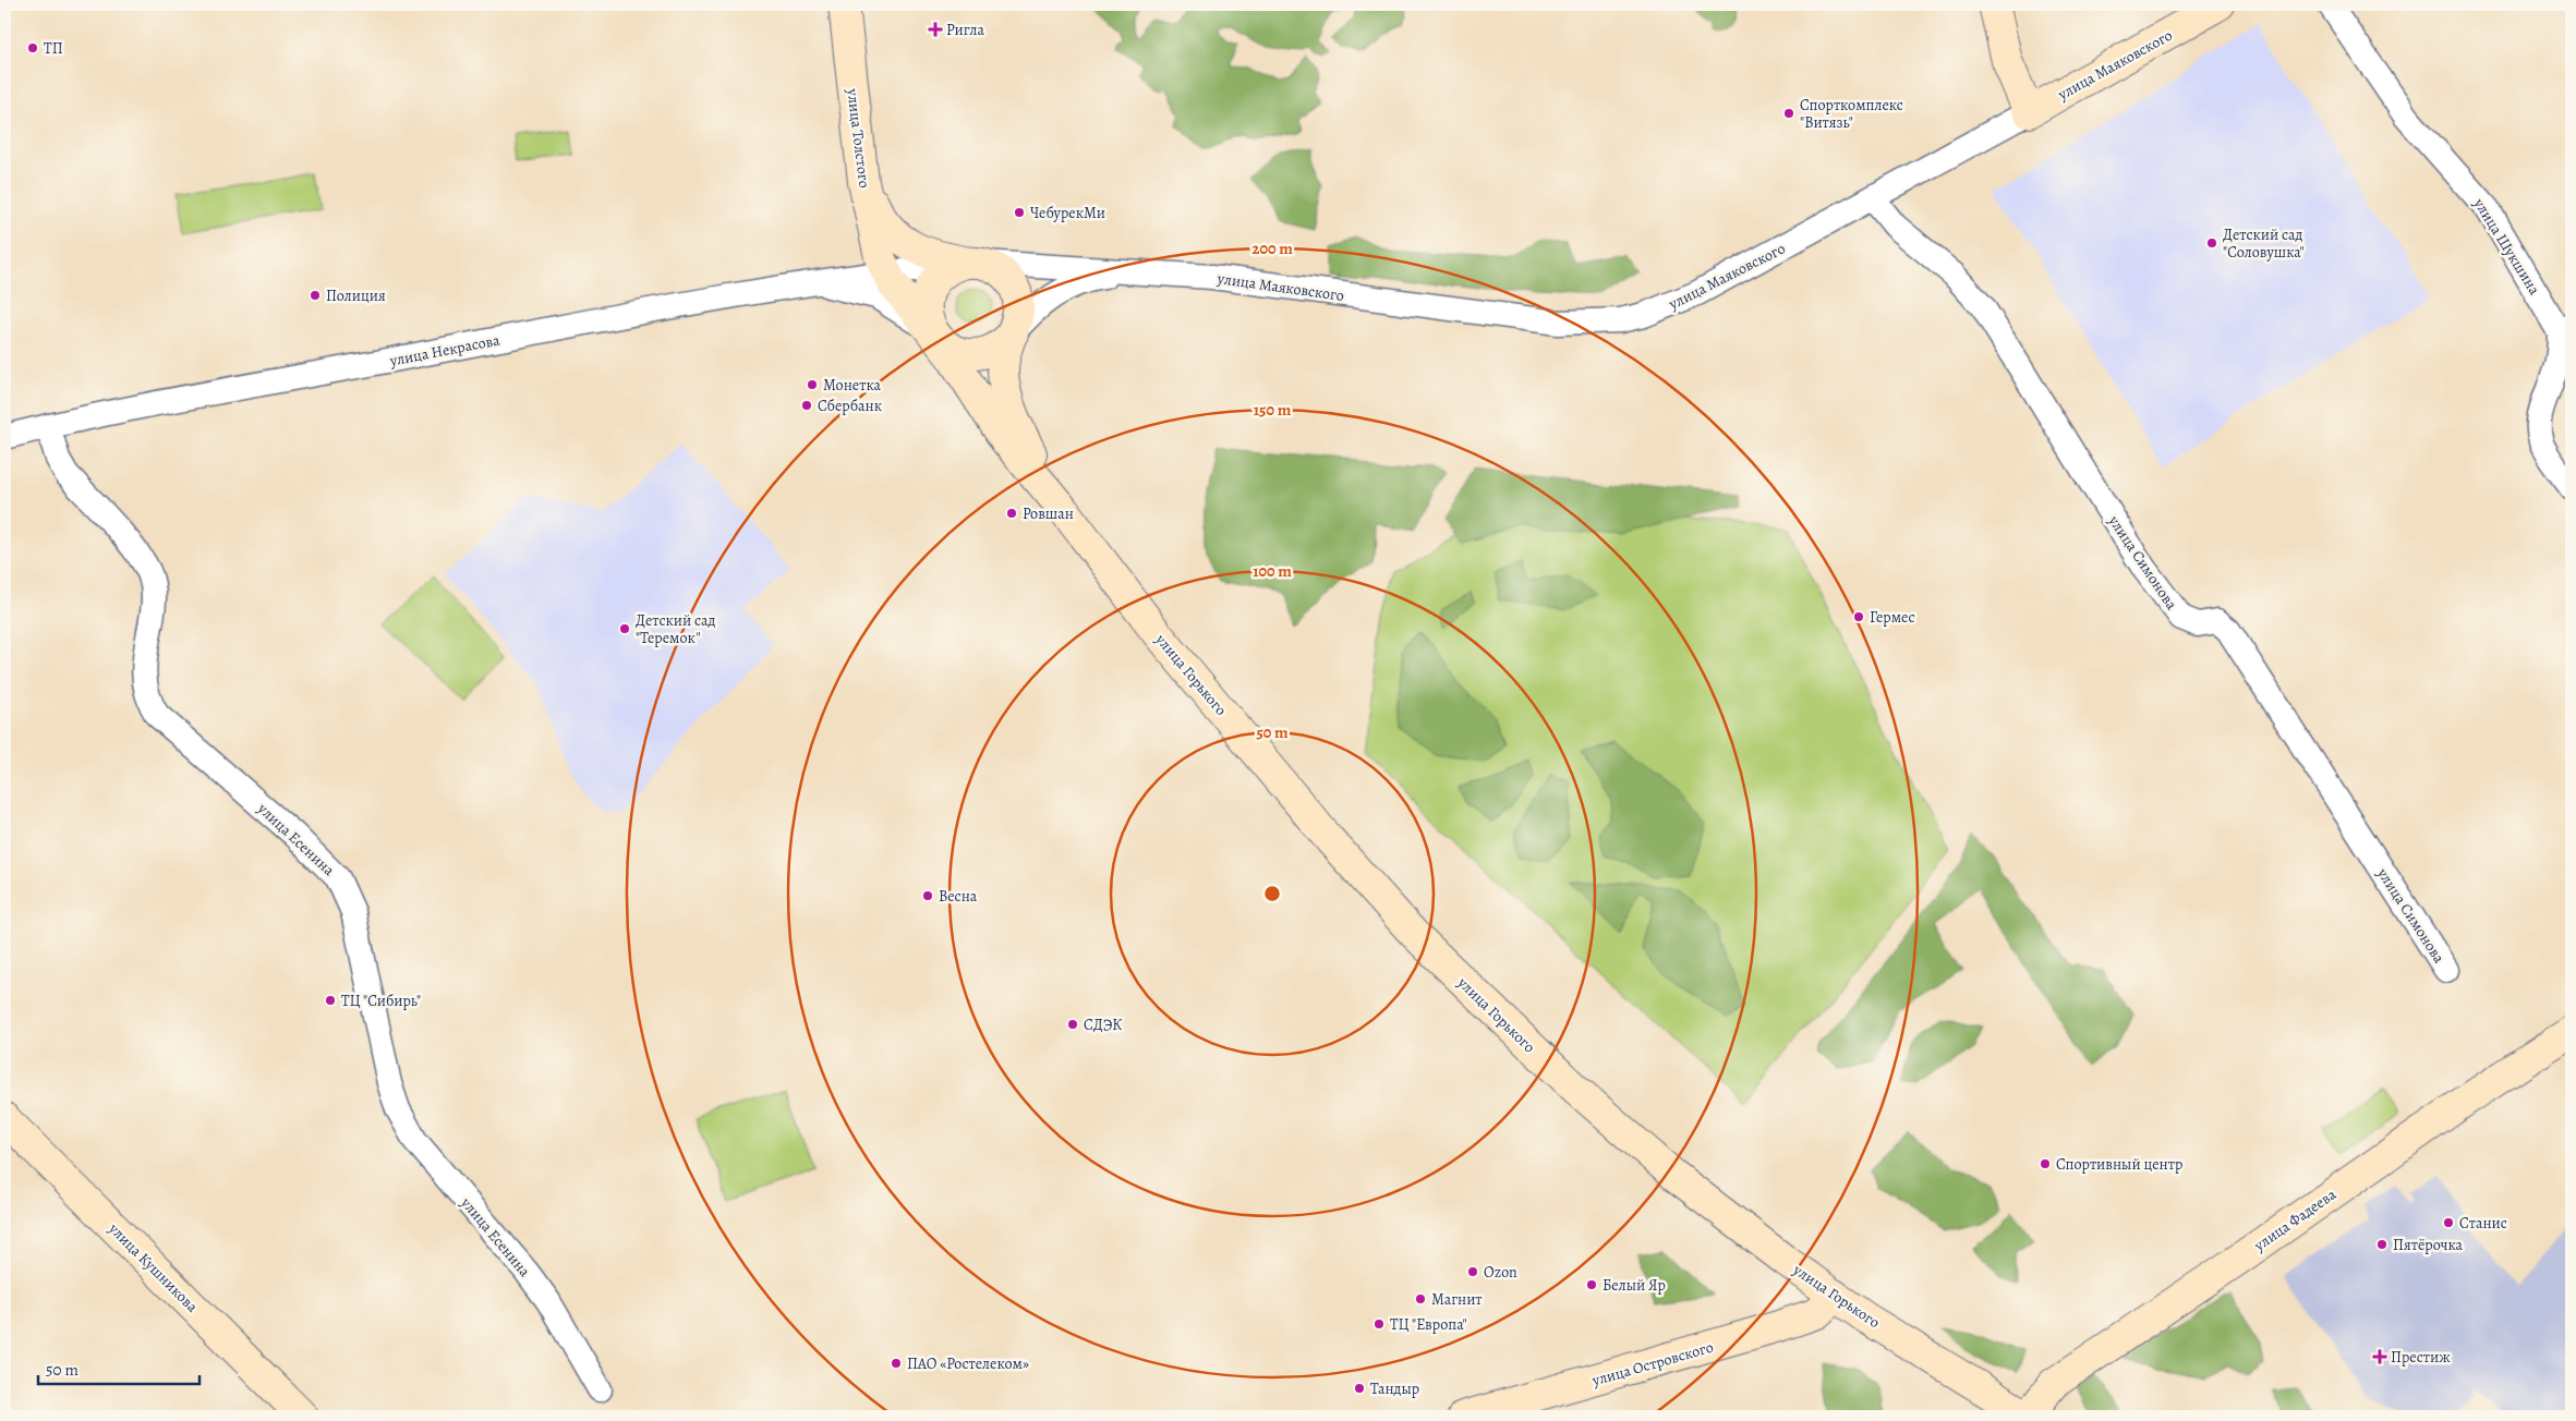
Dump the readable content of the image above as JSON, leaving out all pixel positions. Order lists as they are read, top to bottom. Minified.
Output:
{"streets":{"street":["улица Маяковского","улица Толстого","улица Шукшина","улица Некрасова","улица Симонова","улица Горького","улица Есенина","улица Фадеева","улица Кушникова","улица Островского"]},"crossings":[["улица Маяковского","улица Толстого"],["улица Маяковского","улица Некрасова"],["улица Маяковского","улица Симонова"],["улица Маяковского","улица Горького"],["улица Толстого","улица Некрасова"],["улица Толстого","улица Горького"],["улица Некрасова","улица Есенина"],["улица Горького","улица Фадеева"],["улица Горького","улица Островского"]],"places":{"health":["Ригла","Престиж"],"other":["ТП","Спорткомплекс \"Витязь\"","ЧебурекМи","Детский сад \"Соловушка\"","Полиция","Монетка","Сбербанк","Ровшан","Гермес","Детский сад \"Теремок\"","Весна","ТЦ \"Сибирь\"","СДЭК","Спортивный центр","Станис","Пятёрочка","Ozon","Белый Яр","Магнит","ТЦ \"Европа\"","ПАО «Ростелеком»","Тандыр"]},"scale_bar":"50 m","rings":["200 m","150 m","100 m","50 m"]}
